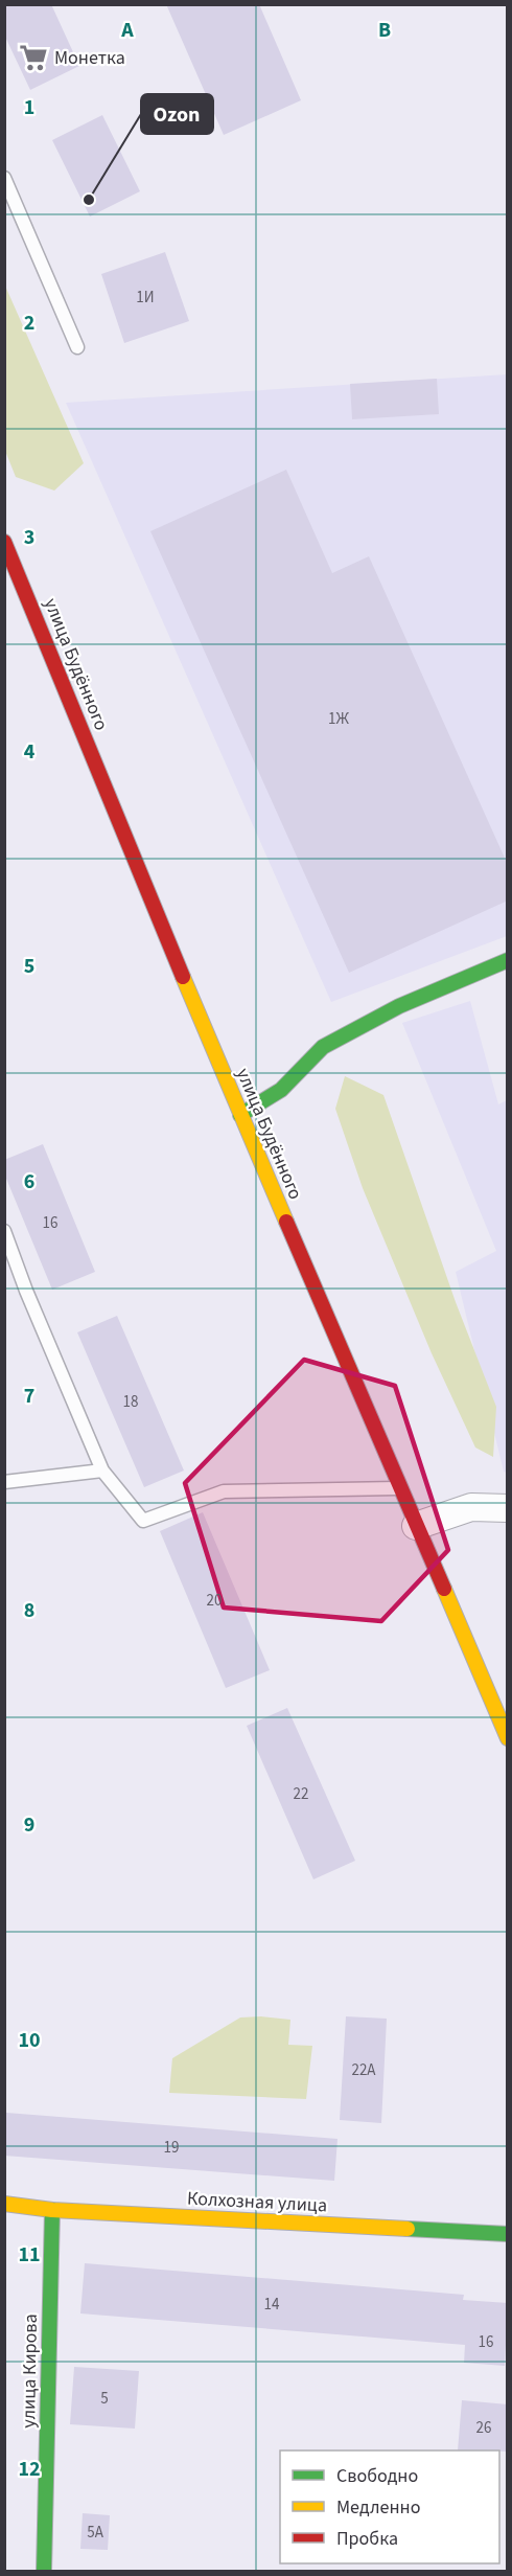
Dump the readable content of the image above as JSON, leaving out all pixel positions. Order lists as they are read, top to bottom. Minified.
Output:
{"streets":{"main road":["улица Будённого","Колхозная улица","улица Кирова"]},"crossings":[["Колхозная улица","улица Кирова"]],"places":{"supermarket":["Монетка"],"other":["Ozon"]},"house_numbers":["1И","1Ж","16","18","20","22","22А","19","14","16","5","26","5А"],"legend":["Свободно","Медленно","Пробка"],"grid":{"columns":["A","B"],"rows":["1","2","3","4","5","6","7","8","9","10","11","12"]}}
